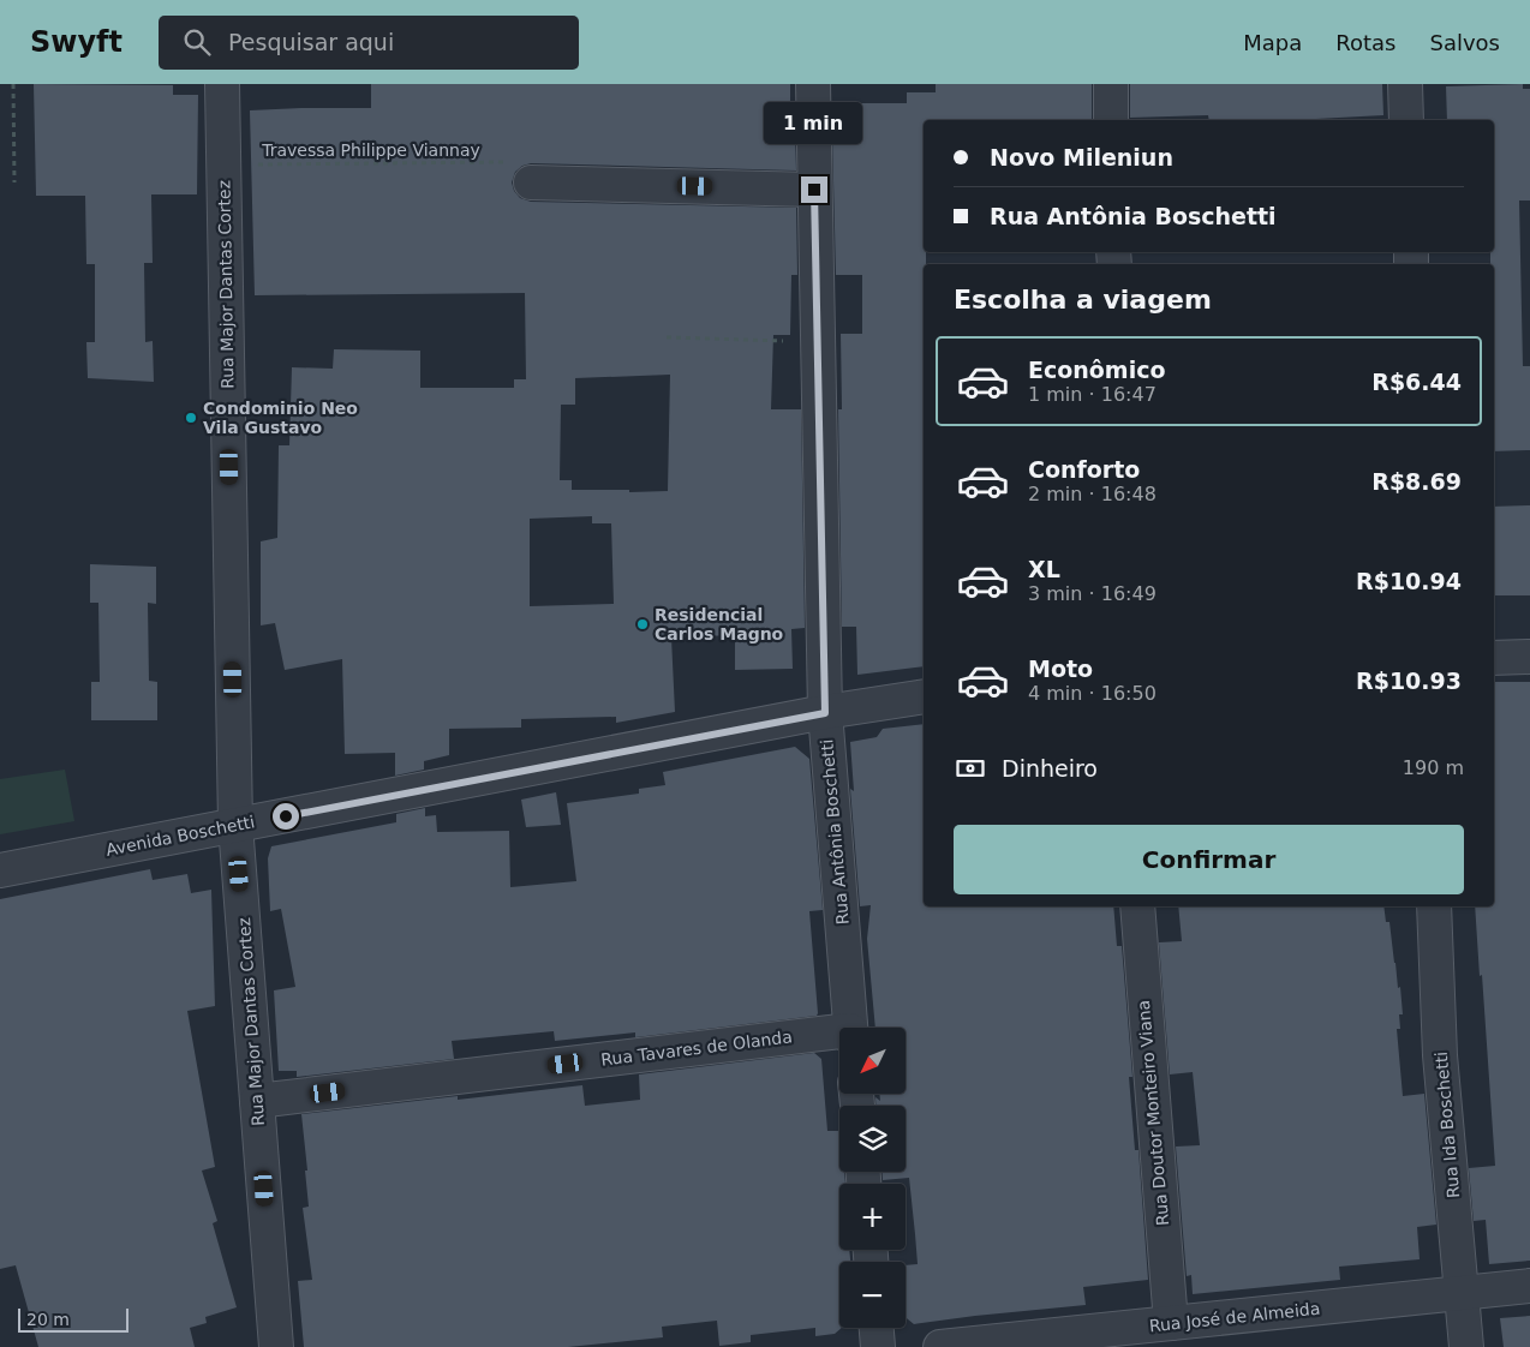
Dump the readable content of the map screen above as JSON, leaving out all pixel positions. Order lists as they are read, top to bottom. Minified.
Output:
{"streets":{"street":["Rua Major Dantas Cortez","Rua Antônia Boschetti","Avenida Boschetti","Rua Tavares de Olanda","Rua Doutor Monteiro Viana","Rua Ida Boschetti","Rua José de Almeida"],"path":["Travessa Philippe Viannay"]},"crossings":[["Travessa Philippe Viannay","Rua Major Dantas Cortez"],["Rua Major Dantas Cortez","Avenida Boschetti"],["Rua Major Dantas Cortez","Rua Tavares de Olanda"],["Rua Antônia Boschetti","Avenida Boschetti"],["Rua Doutor Monteiro Viana","Rua José de Almeida"],["Rua Ida Boschetti","Rua José de Almeida"]],"places":["Condominio Neo Vila Gustavo","Residencial Carlos Magno"],"scale_bar":"20 m","north":"bottom left","page":{"header":"Swyft","search":"Pesquisar aqui","nav":["Mapa","Rotas","Salvos"],"bubble":"1 min","banner":["Novo Mileniun","Rua Antônia Boschetti"],"heading":"Escolha a viagem","list":[{"name":"Econômico","note":"1 min · 16:47","value":"R$6.44"},{"name":"Conforto","note":"2 min · 16:48","value":"R$8.69"},{"name":"XL","note":"3 min · 16:49","value":"R$10.94"},{"name":"Moto","note":"4 min · 16:50","value":"R$10.93"}],"pay":["Dinheiro","190 m"],"buttons":"Confirmar","map_buttons":["+","−"],"scale":"20 m"}}
